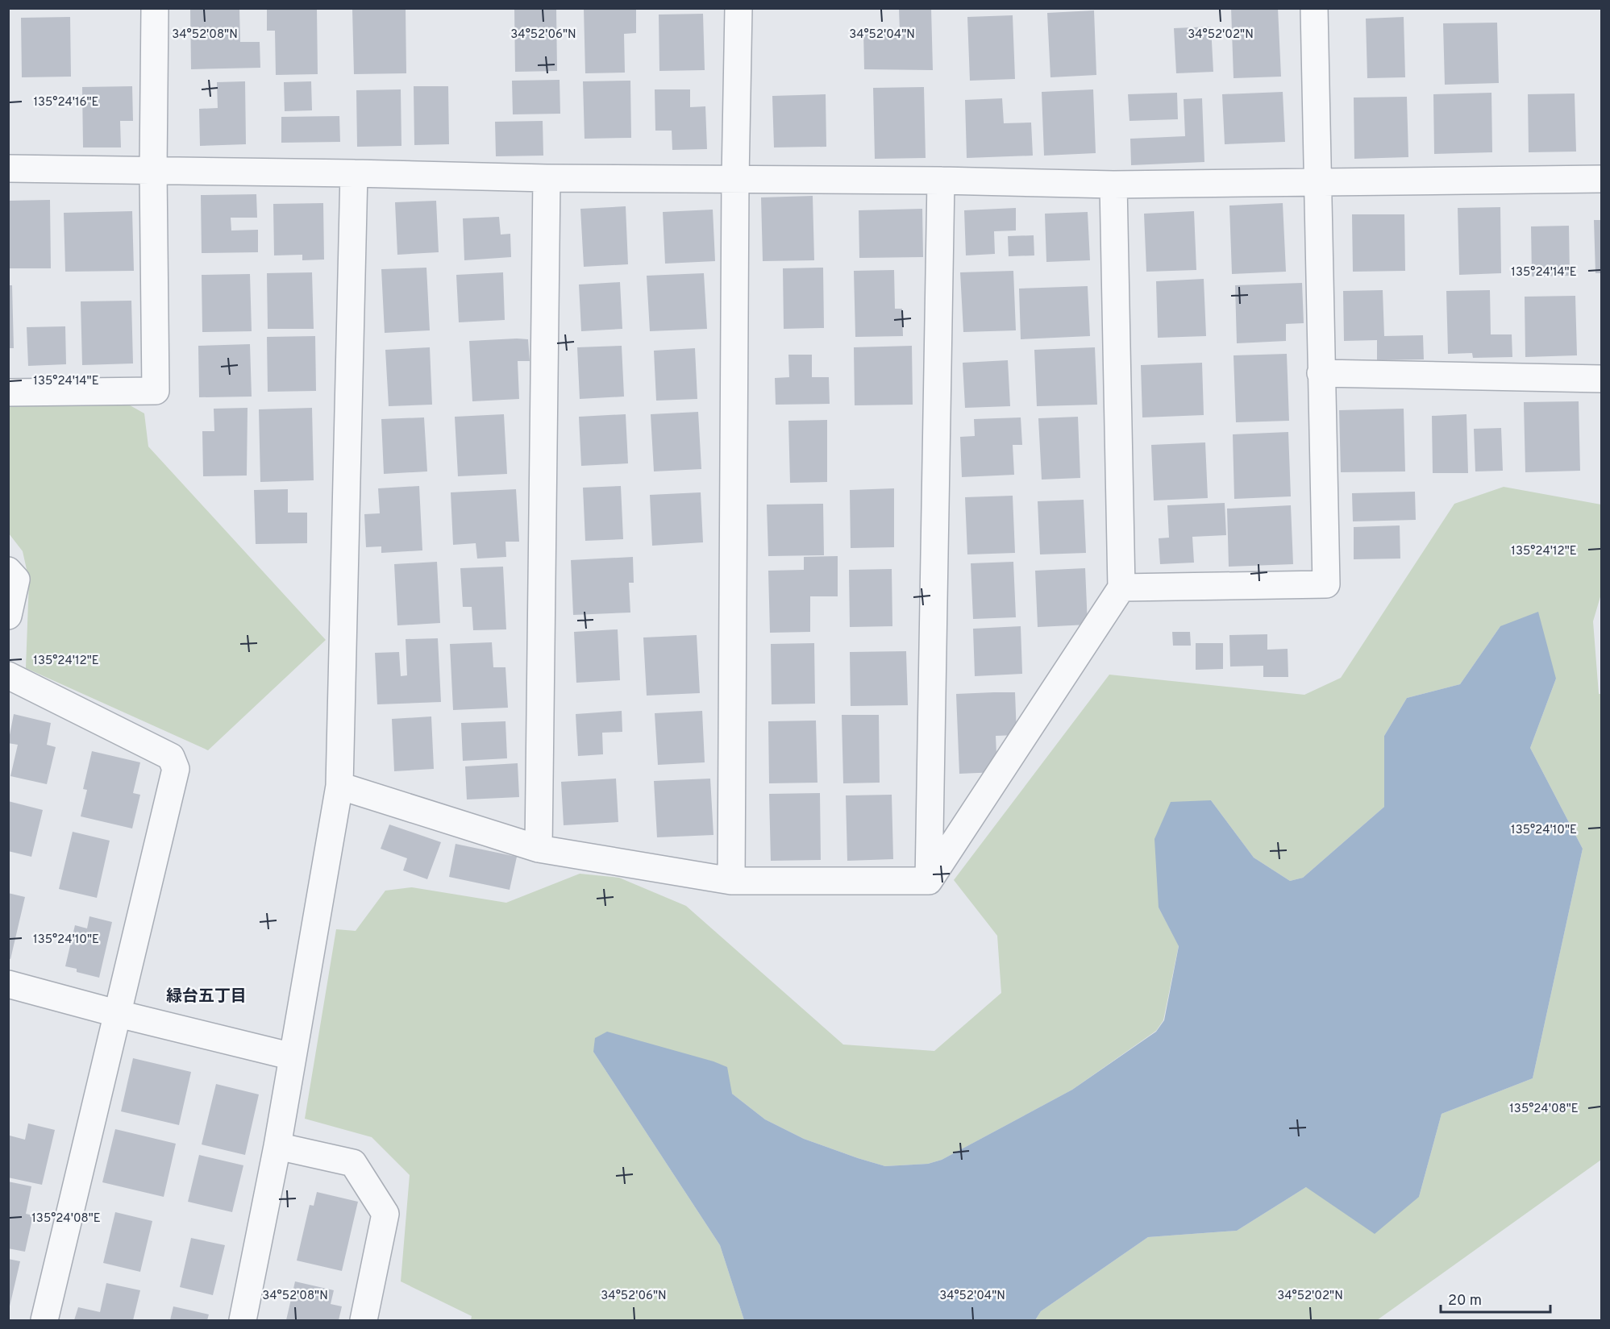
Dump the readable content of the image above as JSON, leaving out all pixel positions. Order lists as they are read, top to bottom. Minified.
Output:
{"districts":["緑台五丁目"],"scale_bar":"20 m","coordinates":["34°52'08\"N","34°52'06\"N","34°52'04\"N","34°52'02\"N","135°24'16\"E","135°24'14\"E","135°24'12\"E","135°24'10\"E","135°24'08\"E"]}
